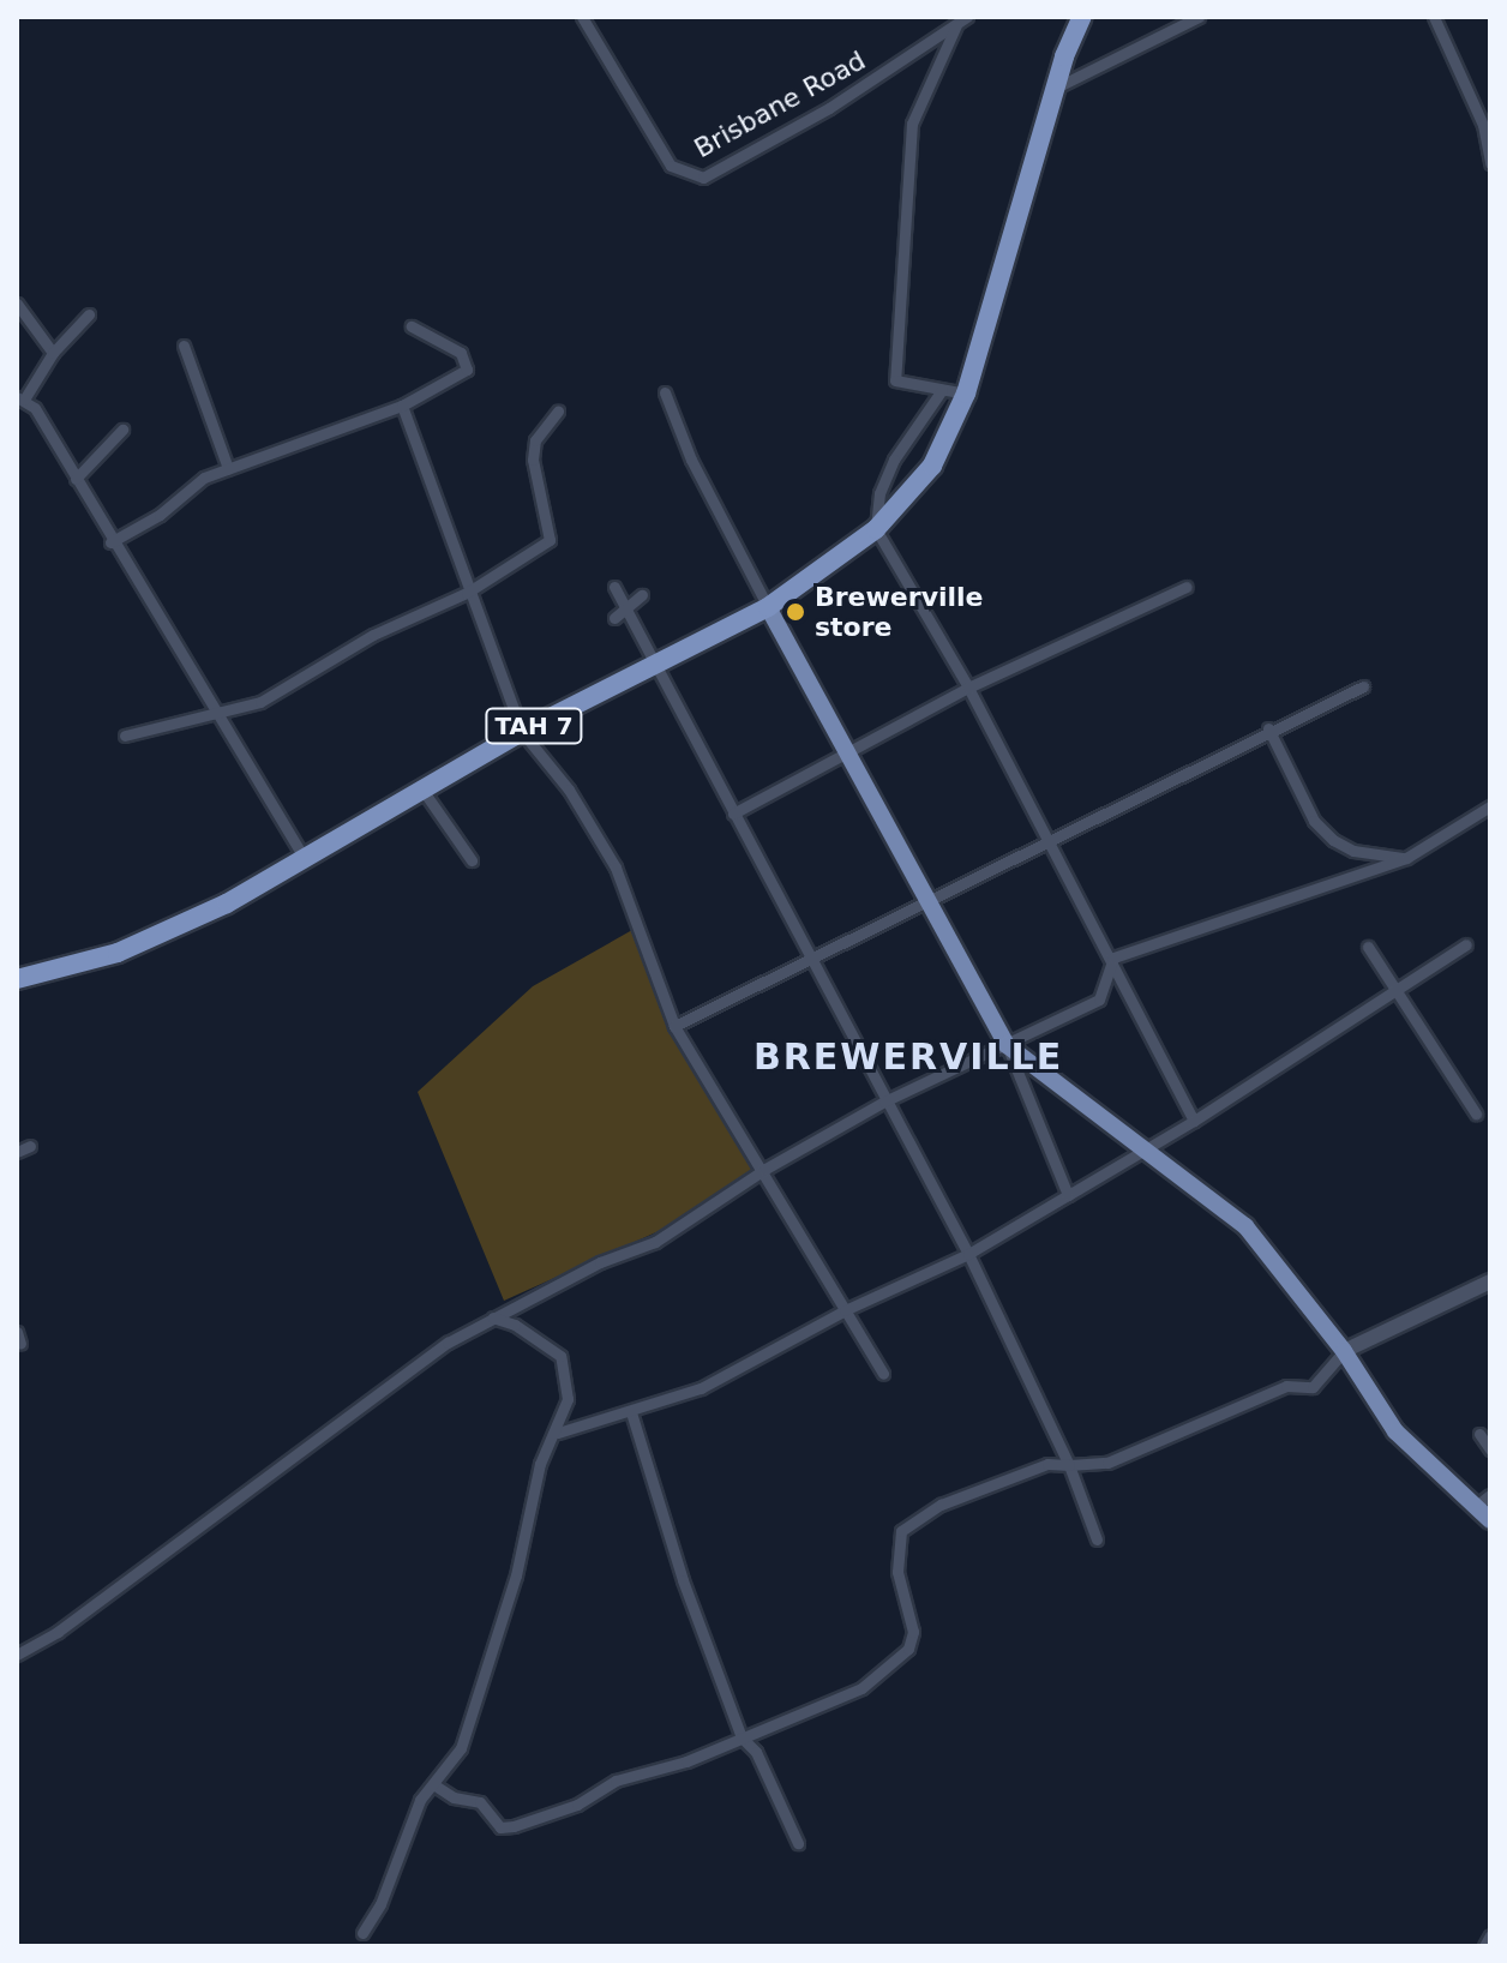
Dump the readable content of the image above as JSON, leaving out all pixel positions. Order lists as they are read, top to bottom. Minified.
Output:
{"streets":{"highway":["TAH 7"],"street":["Brisbane Road"]},"districts":["BREWERVILLE"],"places":["Brewerville store"]}
